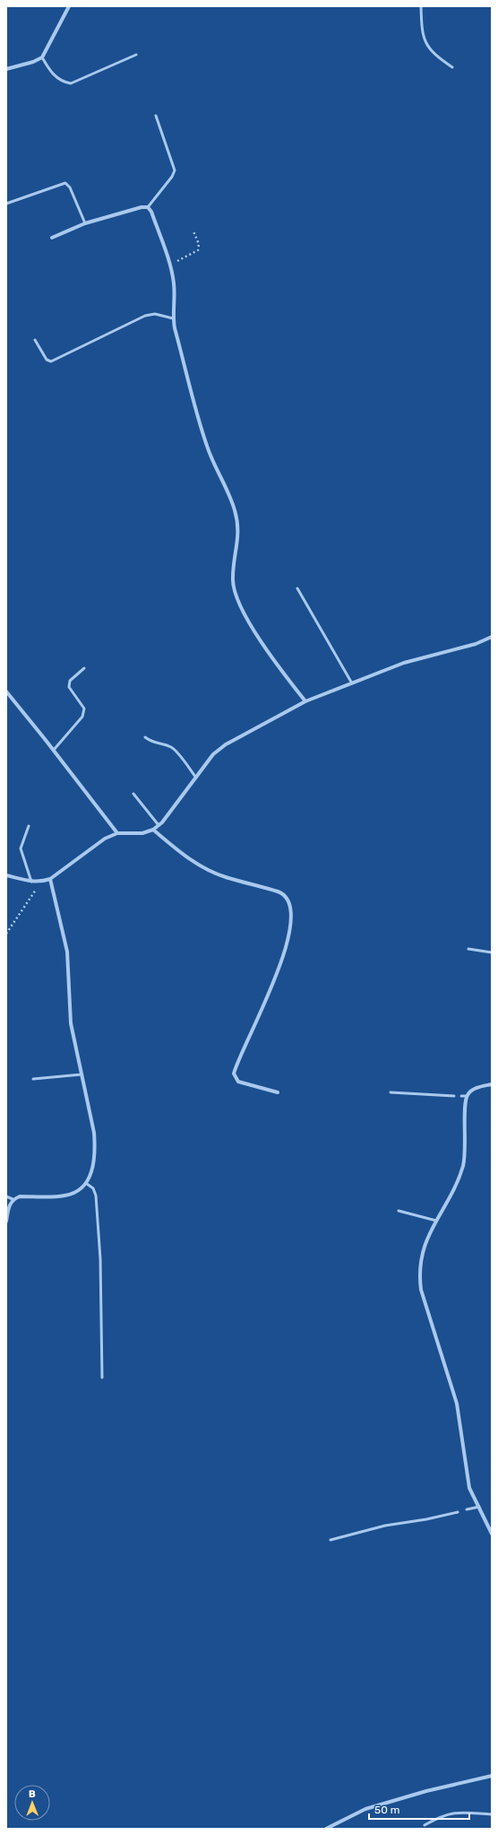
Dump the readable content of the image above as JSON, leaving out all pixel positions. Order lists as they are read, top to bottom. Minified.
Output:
{"scale_bar":"50 m","north":"top"}
